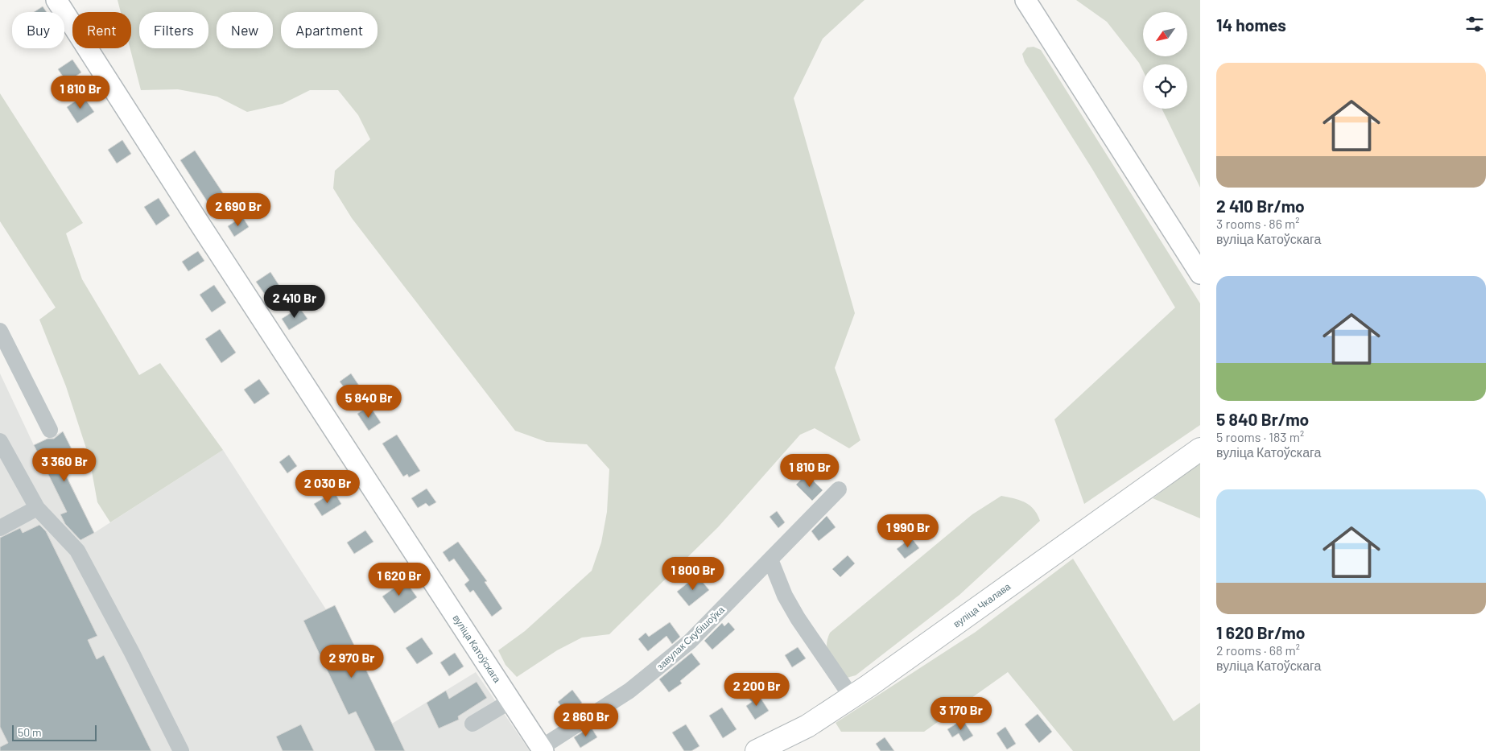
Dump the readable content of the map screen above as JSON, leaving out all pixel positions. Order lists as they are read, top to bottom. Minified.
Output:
{"streets":{"highway":["вуліца Чкалава"],"main road":["вуліца Катоўскага"],"street":["завулак Скубішоўка"]},"crossings":[["завулак Скубішоўка","вуліца Катоўскага"]],"scale_bar":"50 m","north":"bottom left","page":{"heading":"14 homes","chip":["Buy","Rent","Filters","New","Apartment"],"list":[{"name":"2 410 Br/mo","note":"3 rooms · 86 m² · вуліца Катоўскага"},{"name":"5 840 Br/mo","note":"5 rooms · 183 m² · вуліца Катоўскага"},{"name":"1 620 Br/mo","note":"2 rooms · 68 m² · вуліца Катоўскага"}],"price":["1 810 Br","2 690 Br","2 410 Br","5 840 Br","3 360 Br","1 810 Br","2 030 Br","1 990 Br","1 800 Br","1 620 Br","2 970 Br","2 200 Br","3 170 Br","2 860 Br"],"scale":"50 m"}}
